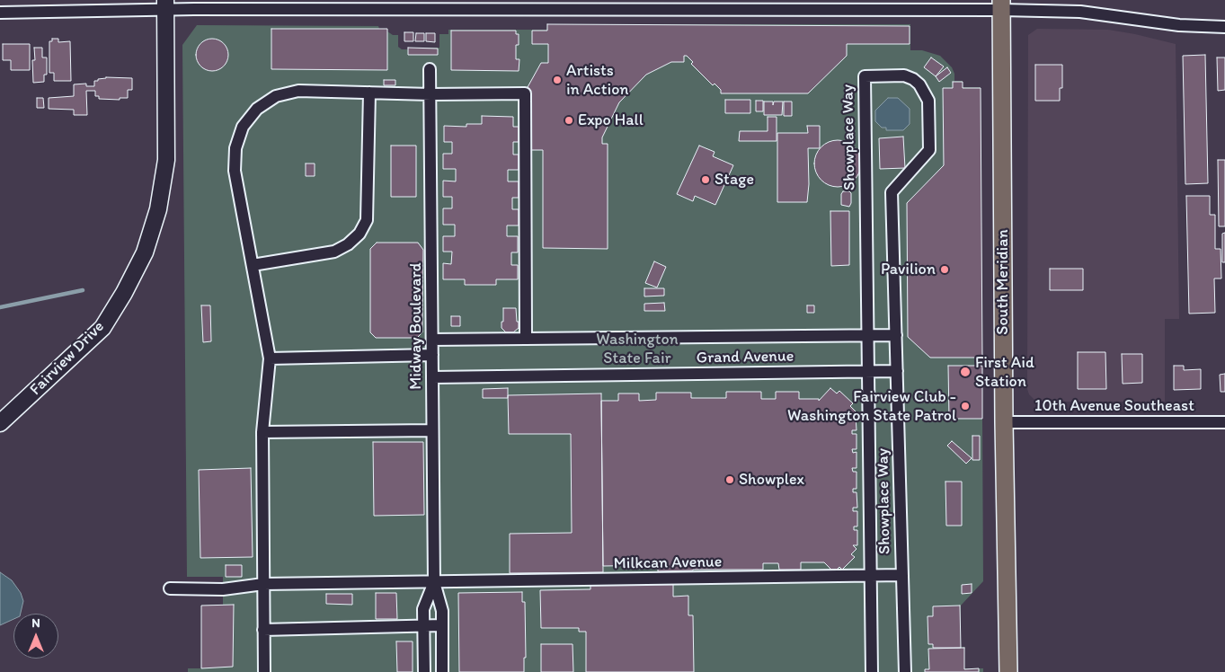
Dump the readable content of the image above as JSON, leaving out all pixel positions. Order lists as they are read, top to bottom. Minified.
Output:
{"streets":{"main road":["South Meridian","Fairview Drive"],"street":["Showplace Way","Midway Boulevard","Grand Avenue","10th Avenue Southeast","Milkcan Avenue"]},"crossings":[["Showplace Way","Grand Avenue"],["Showplace Way","Milkcan Avenue"],["South Meridian","10th Avenue Southeast"],["Midway Boulevard","Grand Avenue"],["Midway Boulevard","Milkcan Avenue"]],"parks":["Washington State Fair"],"places":["Artists in Action","Expo Hall","Stage","Pavilion","First Aid Station","Fairview Club - Washington State Patrol","Showplex"],"north":"top"}
